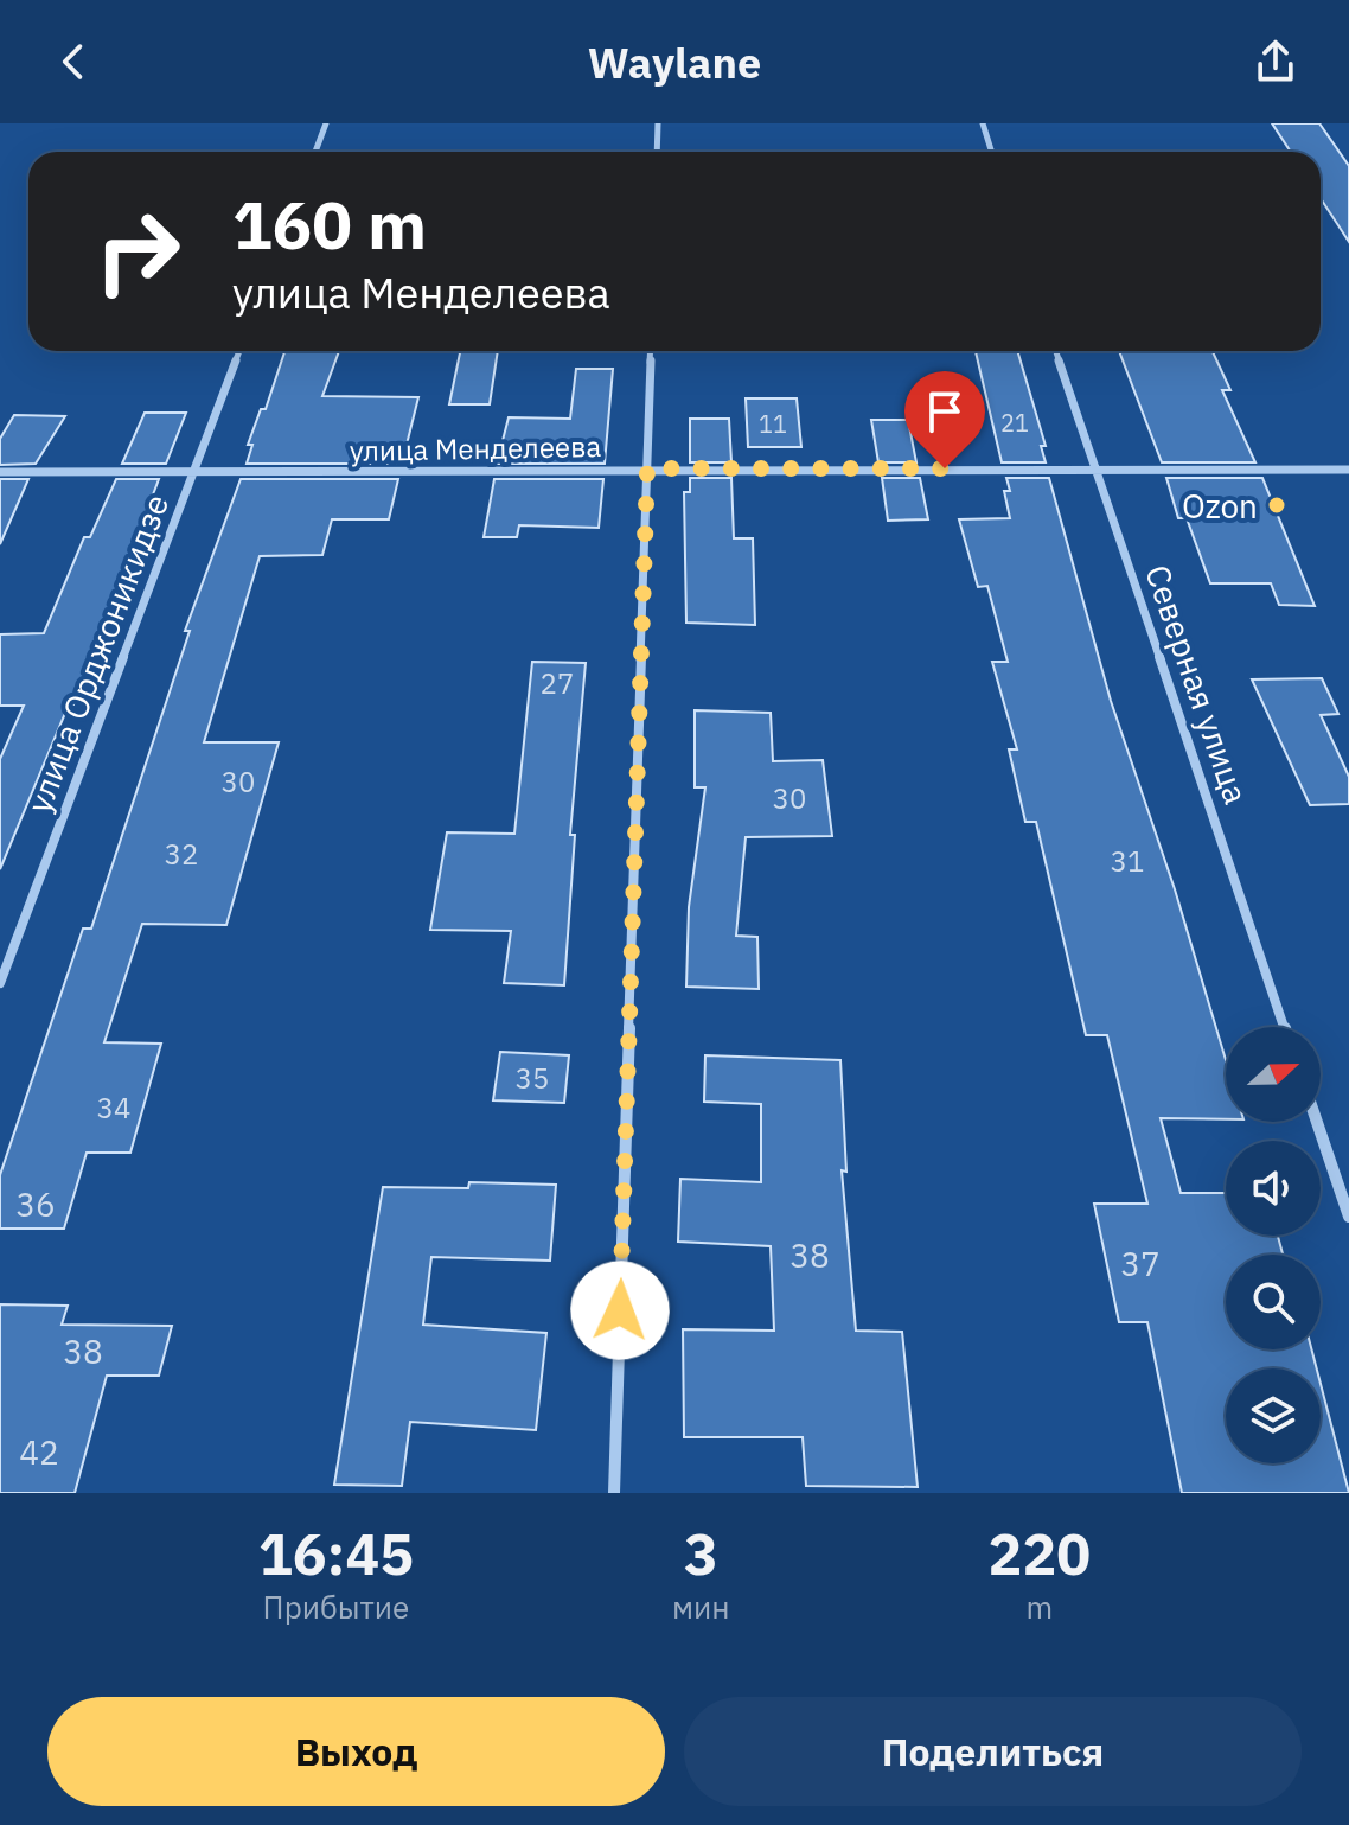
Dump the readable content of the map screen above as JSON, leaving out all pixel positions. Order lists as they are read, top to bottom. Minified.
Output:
{"streets":{"street":["улица Менделеева","улица Орджоникидзе","Северная улица"]},"crossings":[["улица Менделеева","улица Орджоникидзе"],["улица Менделеева","Северная улица"]],"places":["Ozon"],"house_numbers":["21","11","27","30","30","32","31","35","34","36","38","37","38","42"],"north":"right","page":{"header":"Waylane","turn":["160 m","улица Менделеева"],"eta":["16:45","Прибытие","3","мин","220","m"],"buttons":["Выход","Поделиться"]}}
